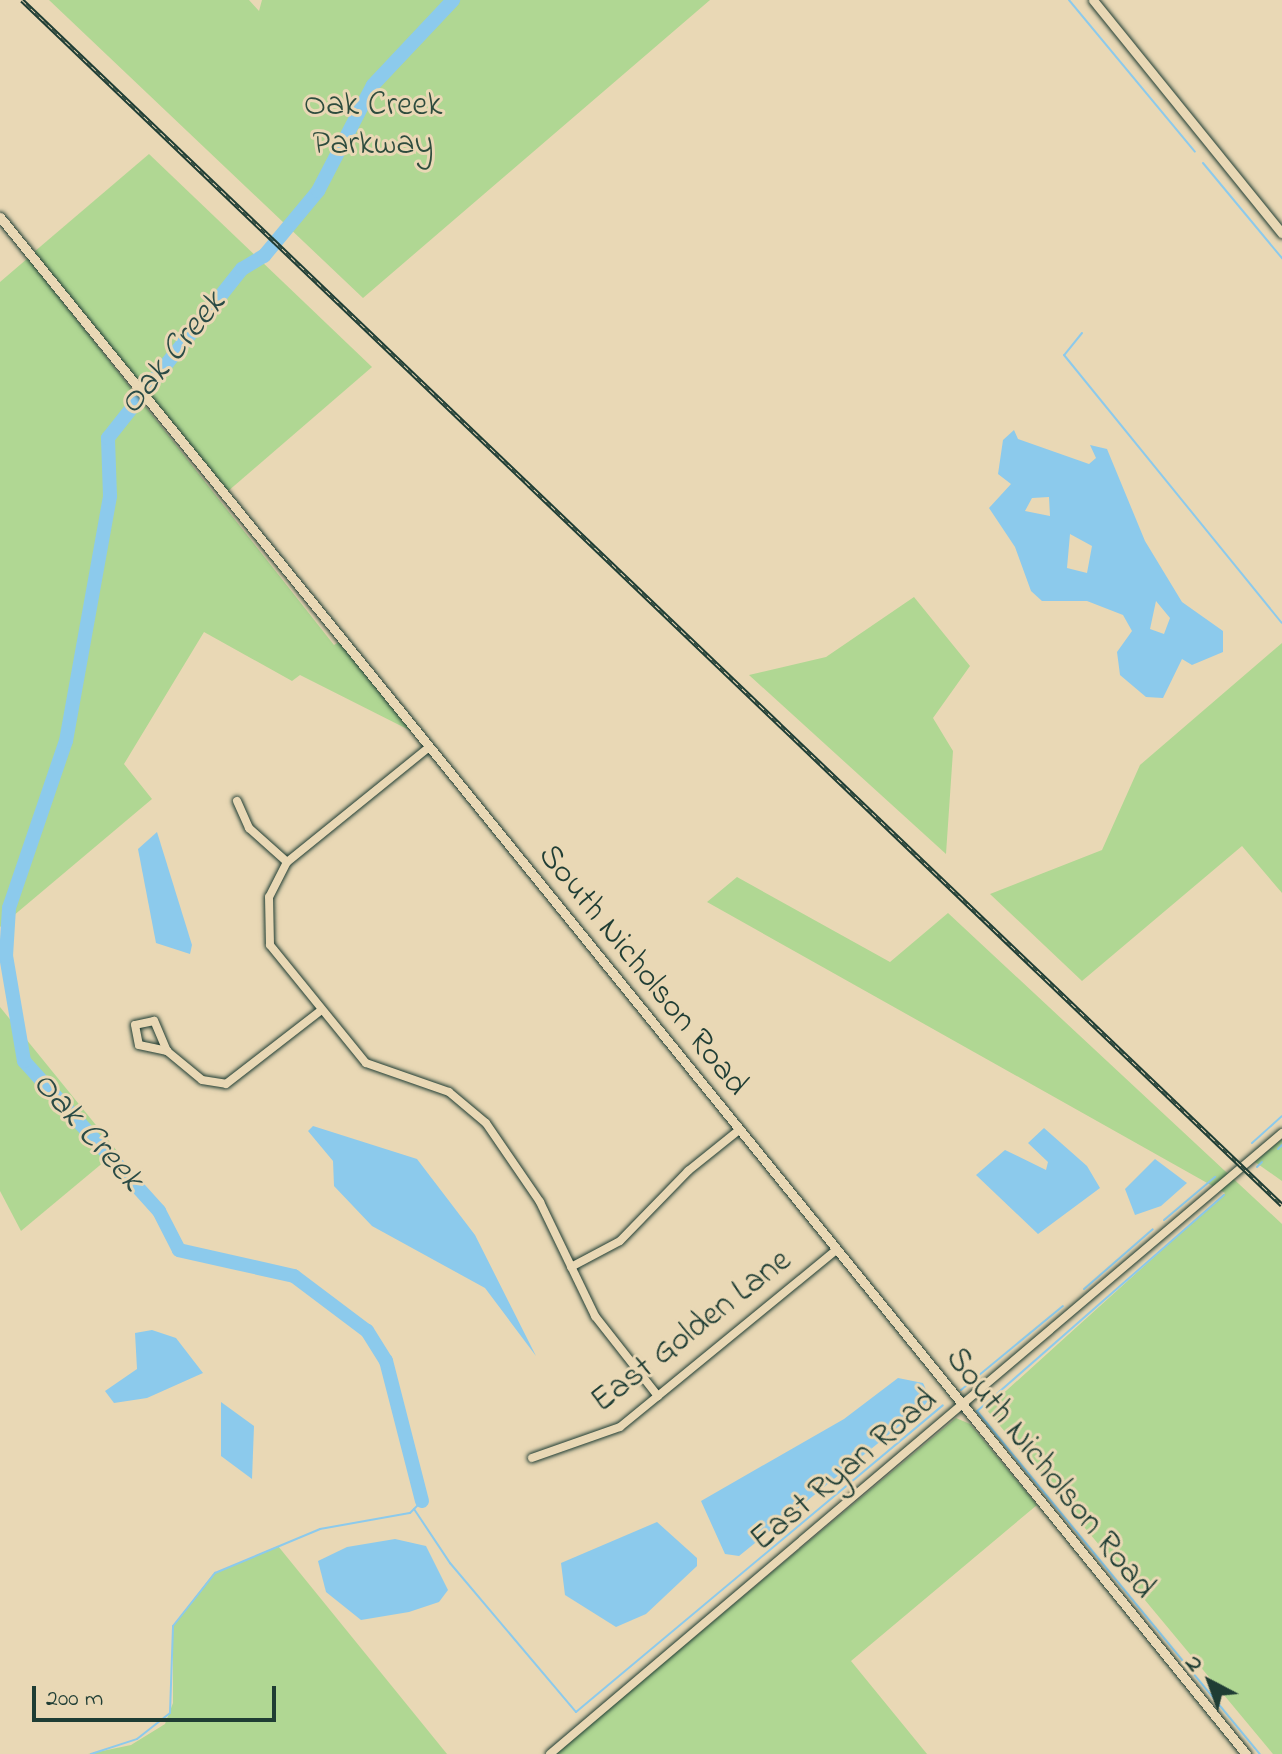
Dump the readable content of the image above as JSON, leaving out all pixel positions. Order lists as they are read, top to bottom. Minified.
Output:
{"streets":{"street":["South Nicholson Road","East Golden Lane","East Ryan Road"]},"crossings":[["South Nicholson Road","East Golden Lane"],["South Nicholson Road","East Ryan Road"]],"water":["Oak Creek"],"parks":["Oak Creek Parkway"],"scale_bar":"200 m","north":"top left"}
